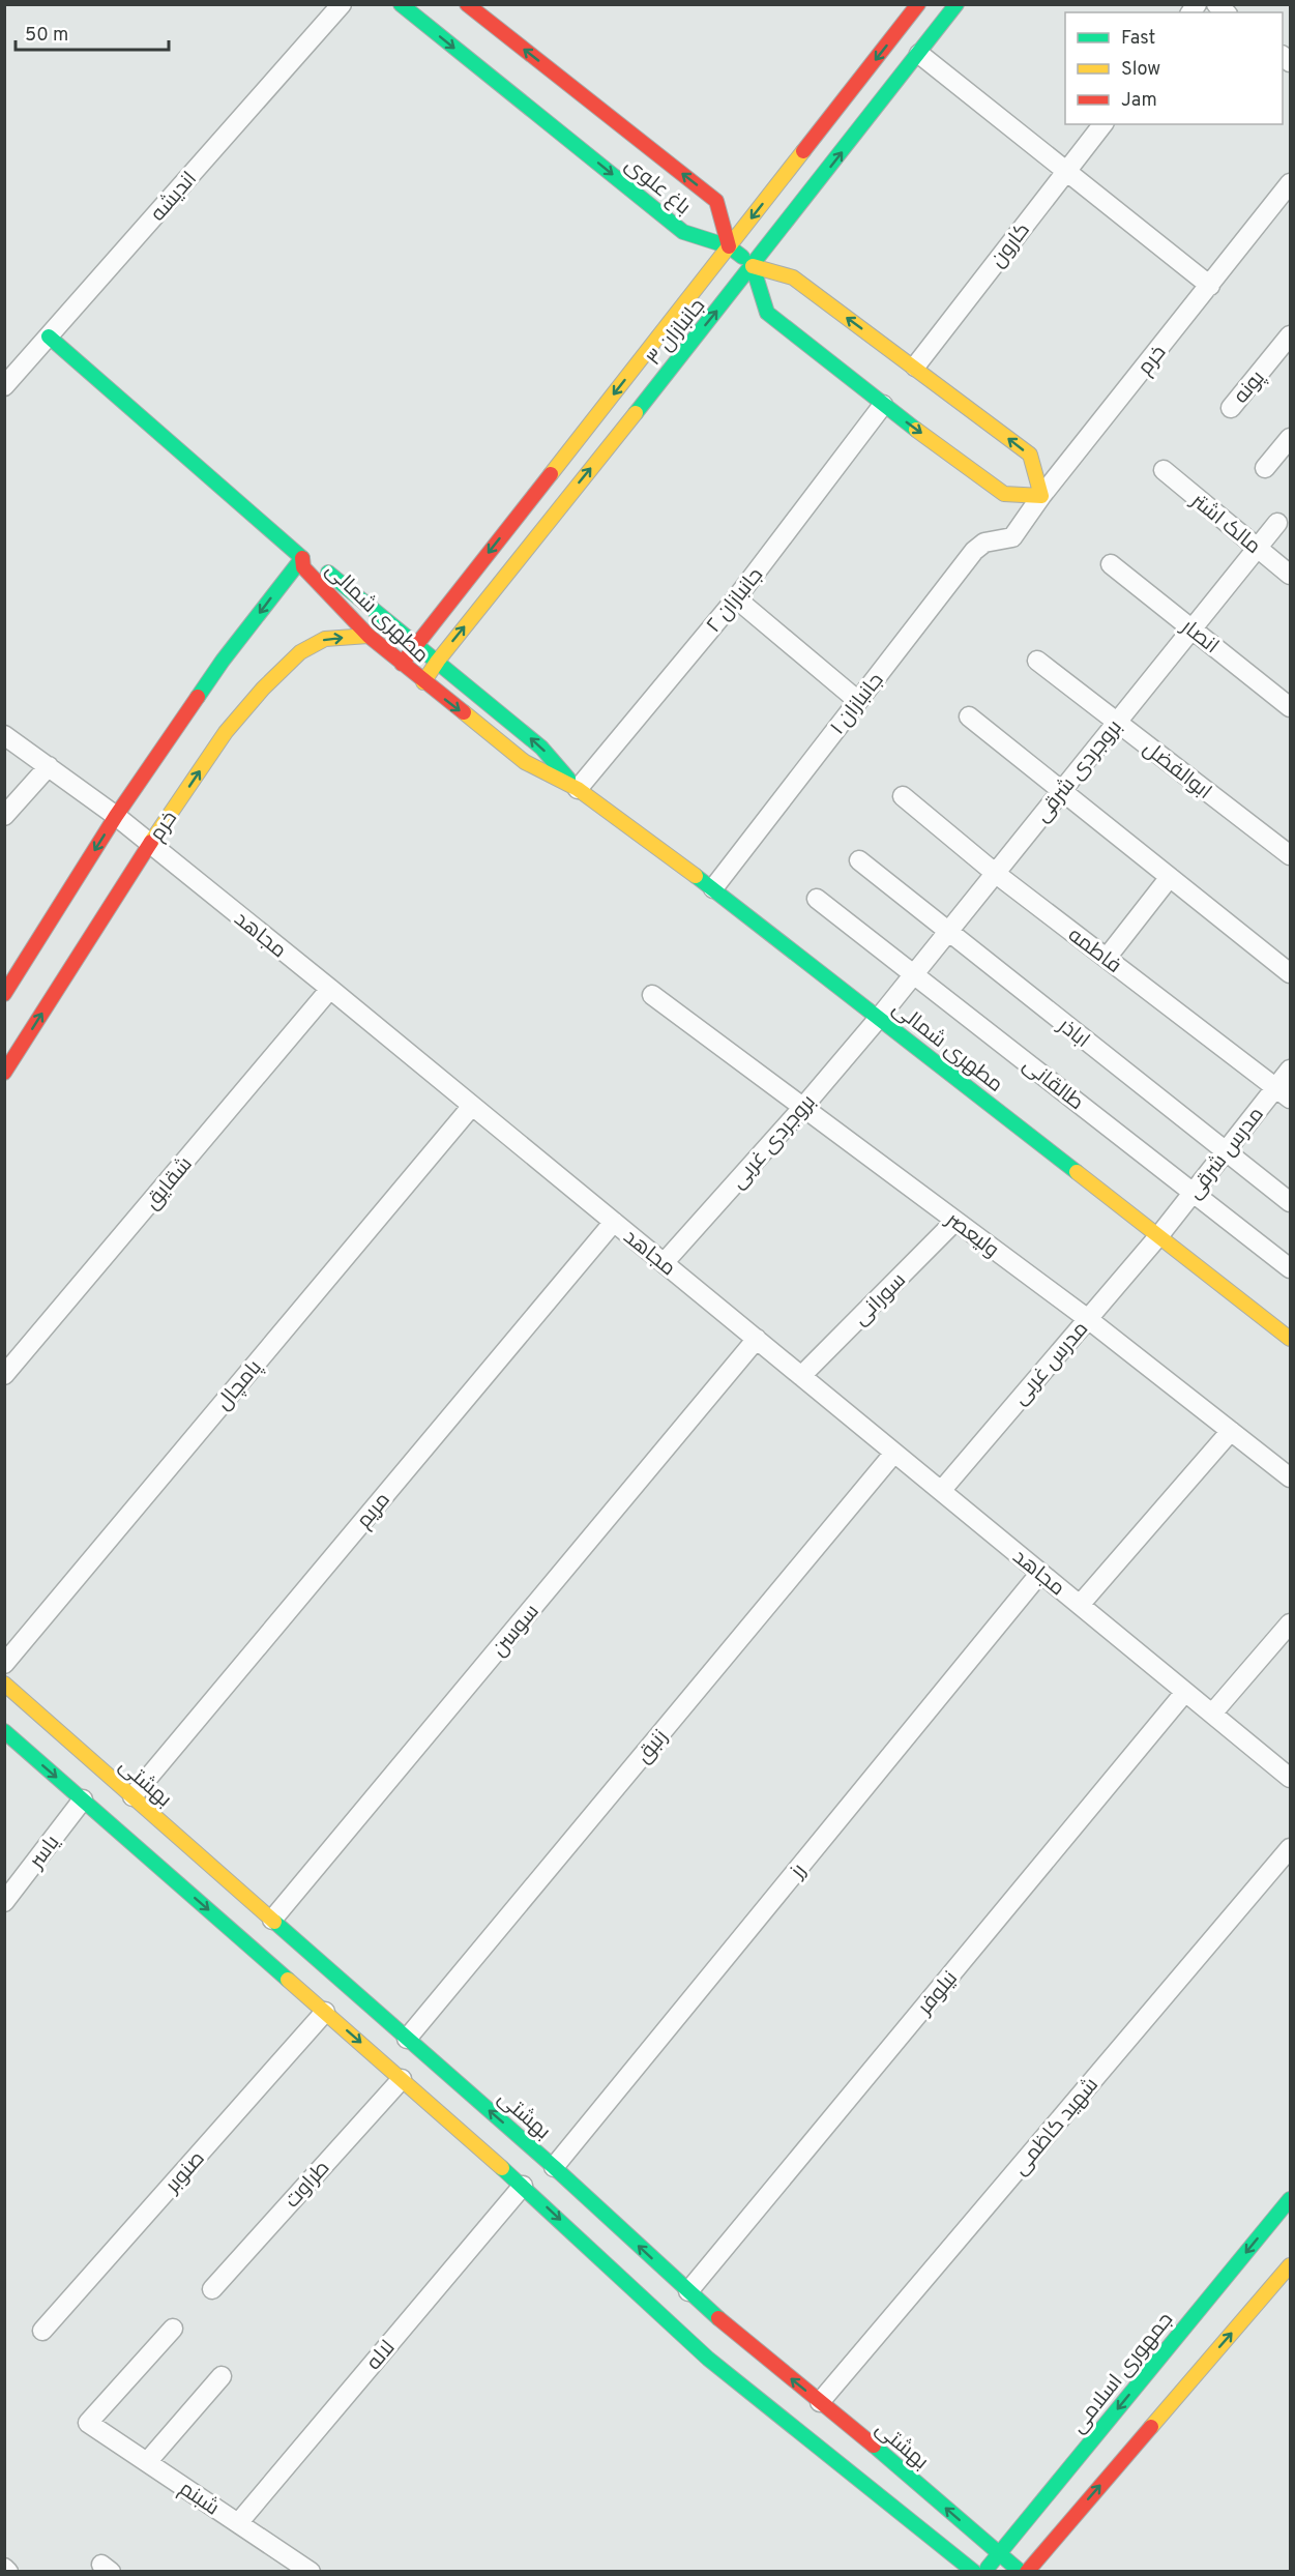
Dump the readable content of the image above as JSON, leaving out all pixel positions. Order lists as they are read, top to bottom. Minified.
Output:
{"streets":{"street":["باغ علوی","اندیشه","کارون","جانبازان ۳","خرم","پونه","مالک اشتر","جانبازان ۲","مطهری شمالی","انصار","جانبازان ۱","ابوالفضل","بروجردی شرقی","مجاهد","فاطمه","اباذر","طالقانی","بروجردی غربی","مدرس شرقی","شقایق","ولیعصر","سورانی","مدرس غربی","پامچال","مریم","سوسن","زنبق","بهشتی","یاسر","رز","نیلوفر","شهید کاظمی","صنوبر","طراوت","لاله","جمهوری اسلامی","شبنم"]},"crossings":[["باغ علوی","جانبازان ۳"],["جانبازان ۳","مطهری شمالی"],["خرم","مطهری شمالی"],["خرم","جانبازان ۱"],["خرم","مجاهد"],["مالک اشتر","بروجردی شرقی"],["جانبازان ۲","مطهری شمالی"],["مطهری شمالی","جانبازان ۱"],["مطهری شمالی","بروجردی شرقی"],["مطهری شمالی","بروجردی غربی"],["مطهری شمالی","مدرس شرقی"],["مطهری شمالی","مدرس غربی"],["انصار","بروجردی شرقی"],["ابوالفضل","بروجردی شرقی"],["بروجردی شرقی","فاطمه"],["بروجردی شرقی","اباذر"],["بروجردی شرقی","طالقانی"],["بروجردی شرقی","بروجردی غربی"],["مجاهد","بروجردی غربی"],["مجاهد","شقایق"],["مجاهد","سورانی"],["مجاهد","مدرس غربی"],["مجاهد","پامچال"],["مجاهد","مریم"],["مجاهد","سوسن"],["مجاهد","زنبق"],["مجاهد","رز"],["مجاهد","نیلوفر"],["فاطمه","مدرس شرقی"],["اباذر","مدرس شرقی"],["طالقانی","مدرس شرقی"],["بروجردی غربی","ولیعصر"],["مدرس شرقی","مدرس غربی"],["ولیعصر","سورانی"],["ولیعصر","مدرس غربی"],["مریم","بهشتی"],["سوسن","بهشتی"],["زنبق","بهشتی"],["بهشتی","رز"],["بهشتی","نیلوفر"],["بهشتی","شهید کاظمی"],["بهشتی","جمهوری اسلامی"],["لاله","شبنم"]],"legend":["Fast","Slow","Jam"],"scale_bar":"50 m"}
